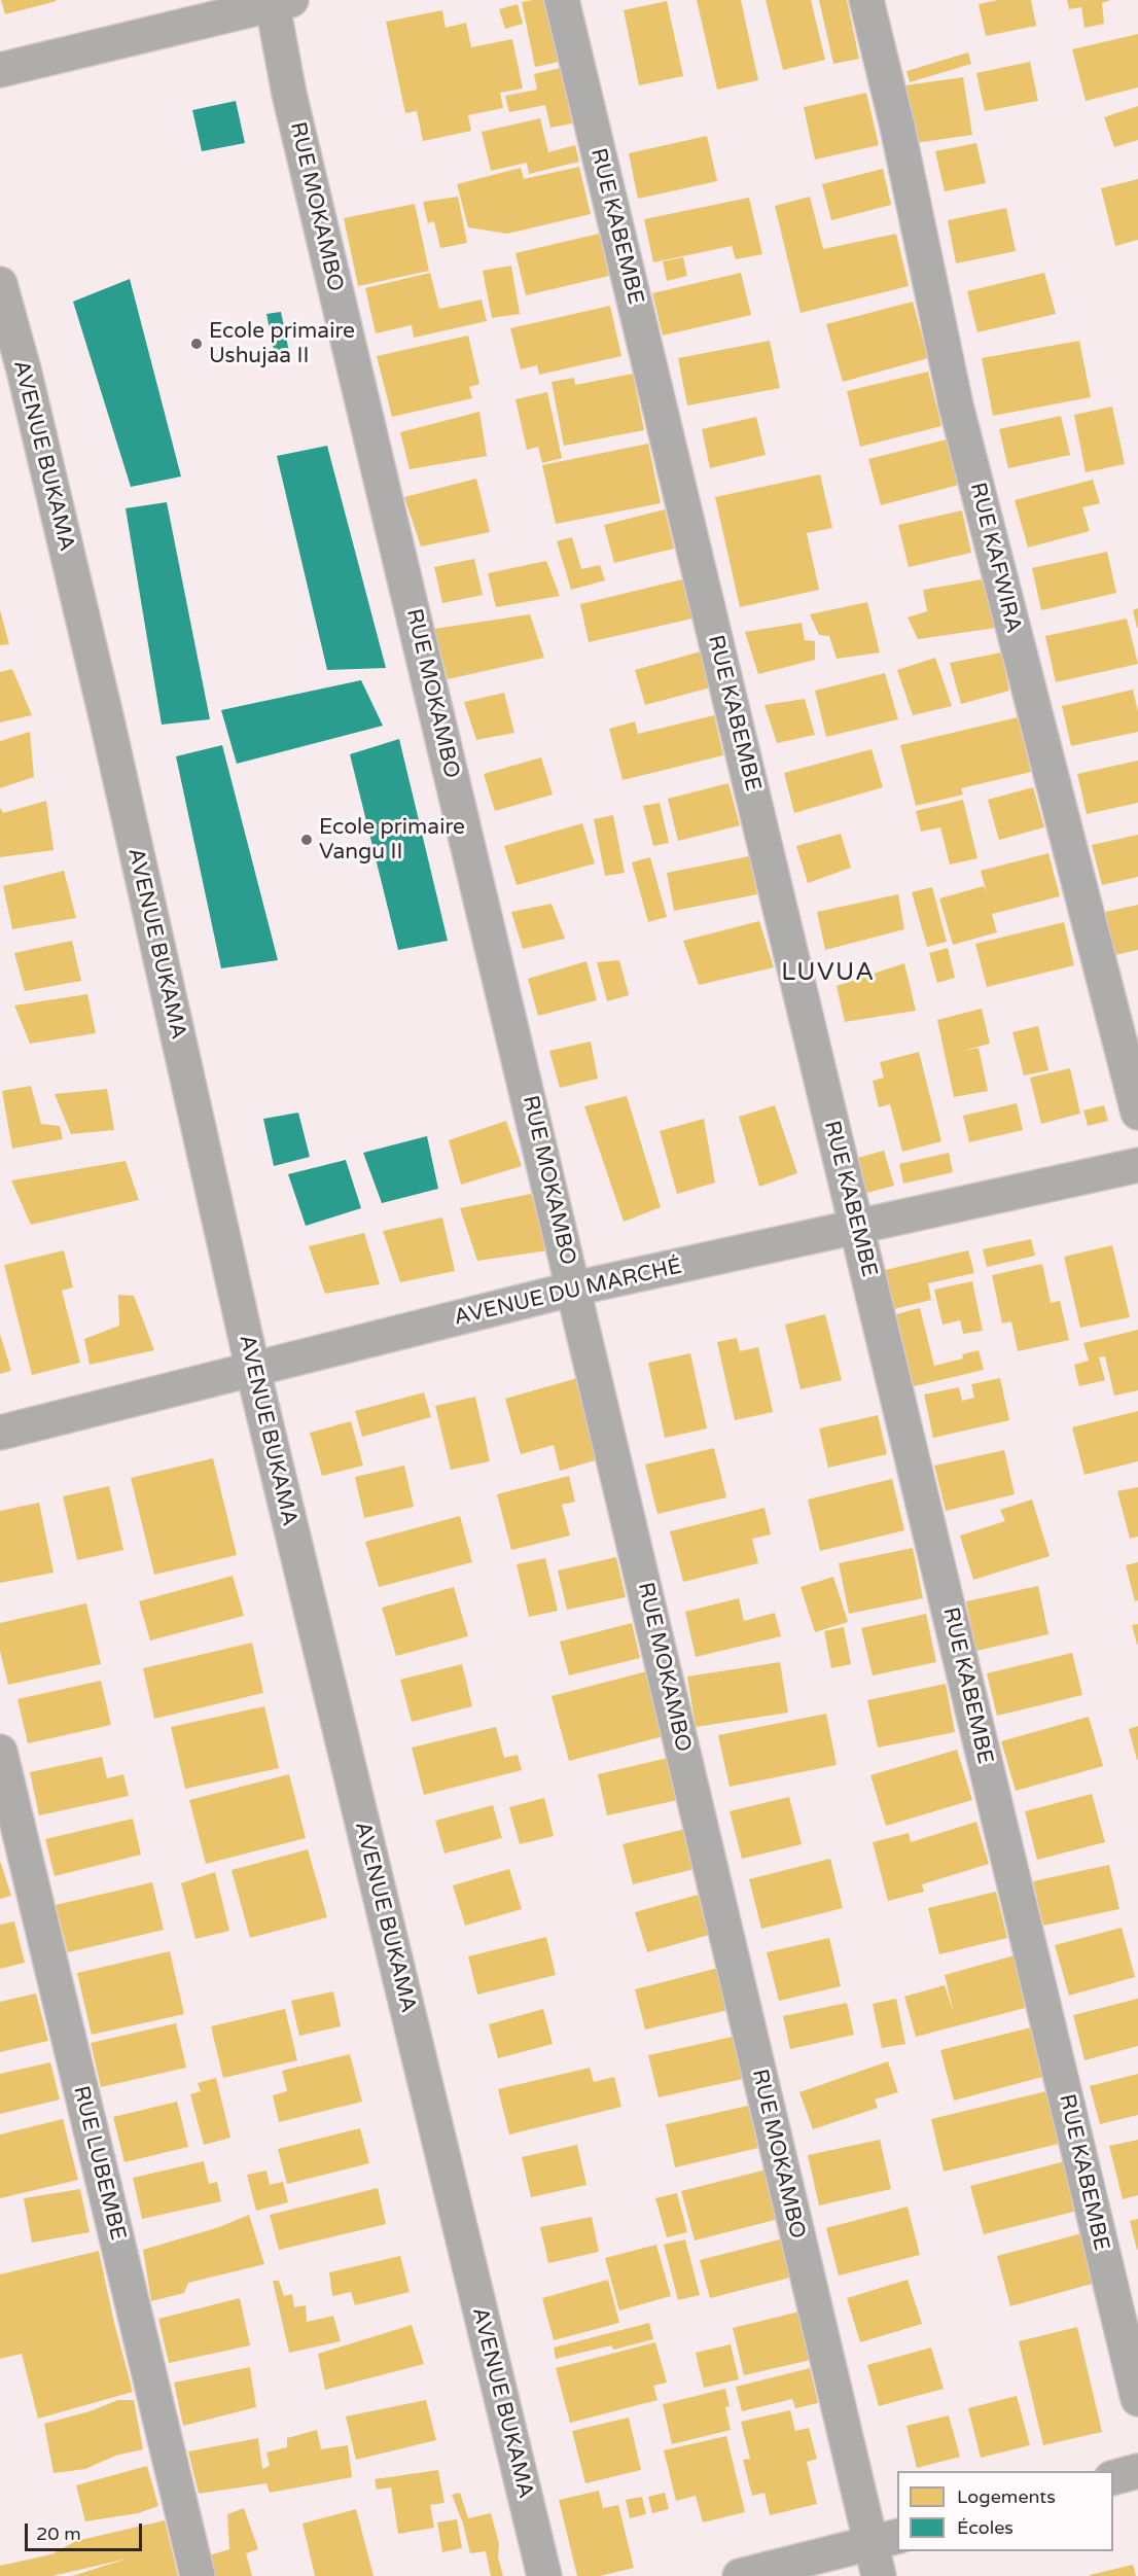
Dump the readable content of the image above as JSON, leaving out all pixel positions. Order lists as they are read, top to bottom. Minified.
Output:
{"streets":{"street":["RUE MOKAMBO","RUE KABEMBE","AVENUE BUKAMA","RUE KAFWIRA","AVENUE DU MARCHÉ","RUE LUBEMBE"]},"crossings":[["RUE MOKAMBO","AVENUE DU MARCHÉ"],["RUE KABEMBE","AVENUE DU MARCHÉ"],["AVENUE BUKAMA","AVENUE DU MARCHÉ"]],"districts":["LUVUA"],"places":["Ecole primaire Ushujaa II","Ecole primaire Vangu II"],"legend":["Logements","Écoles"],"scale_bar":"20 m"}
